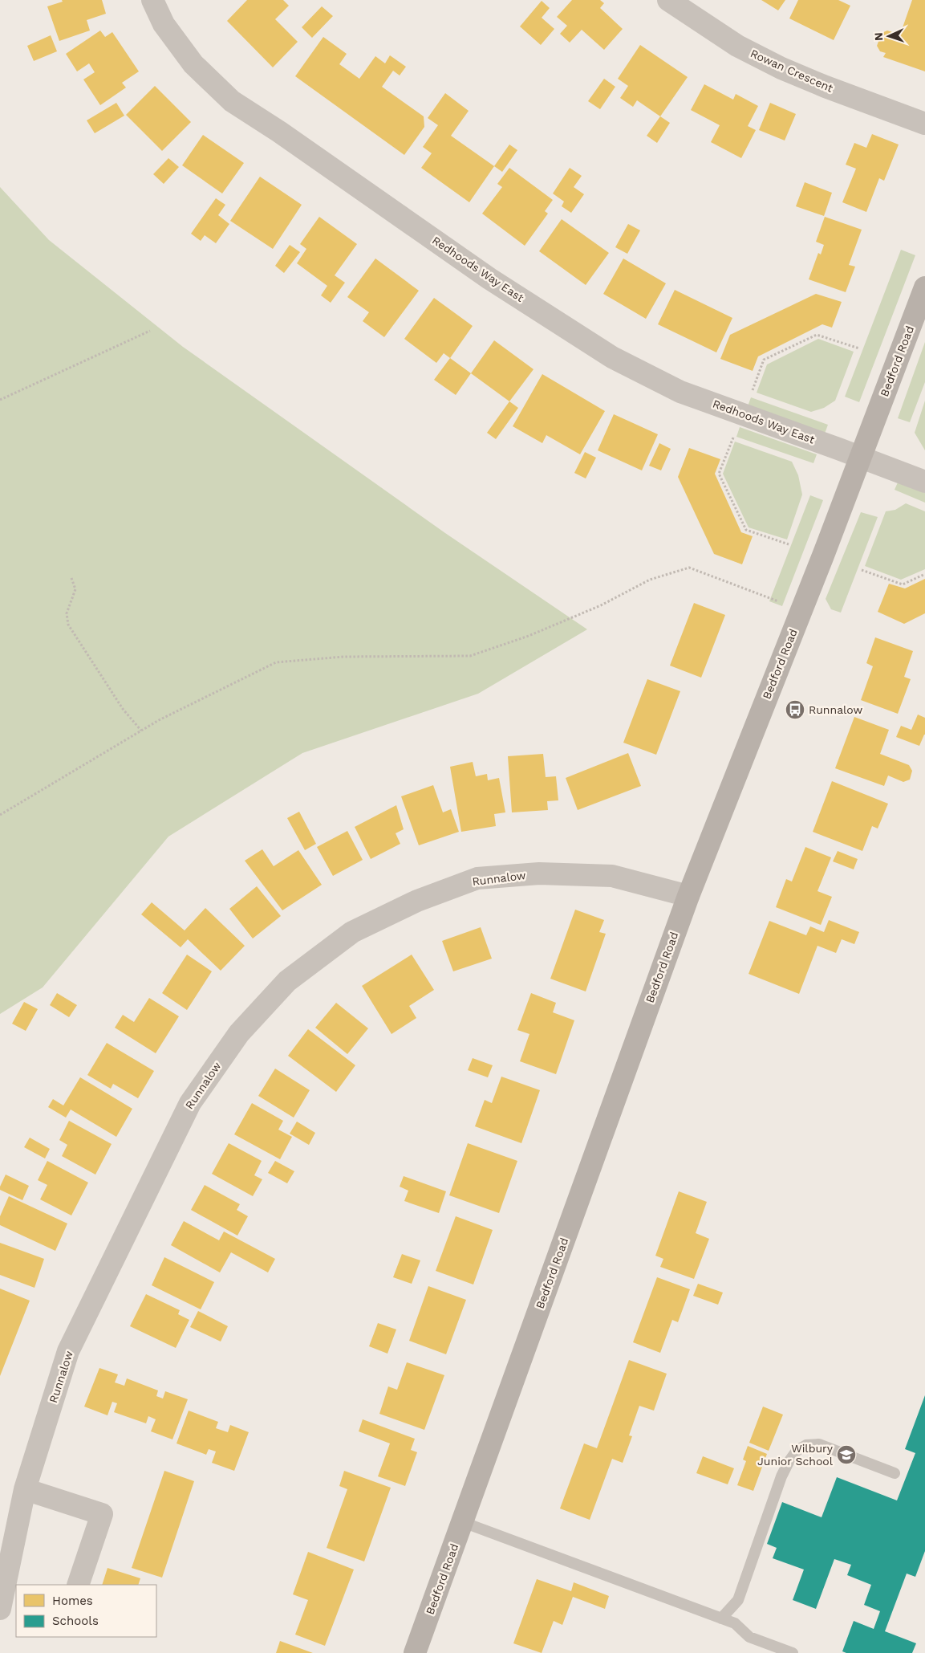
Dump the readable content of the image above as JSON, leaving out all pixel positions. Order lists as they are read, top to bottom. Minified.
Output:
{"streets":{"street":["Rowan Crescent","Redhoods Way East","Bedford Road","Runnalow"]},"crossings":[["Redhoods Way East","Bedford Road"],["Bedford Road","Runnalow"]],"places":{"bus stop":["Runnalow"],"school or university":["Wilbury Junior School"]},"legend":["Homes","Schools"],"north":"left"}
